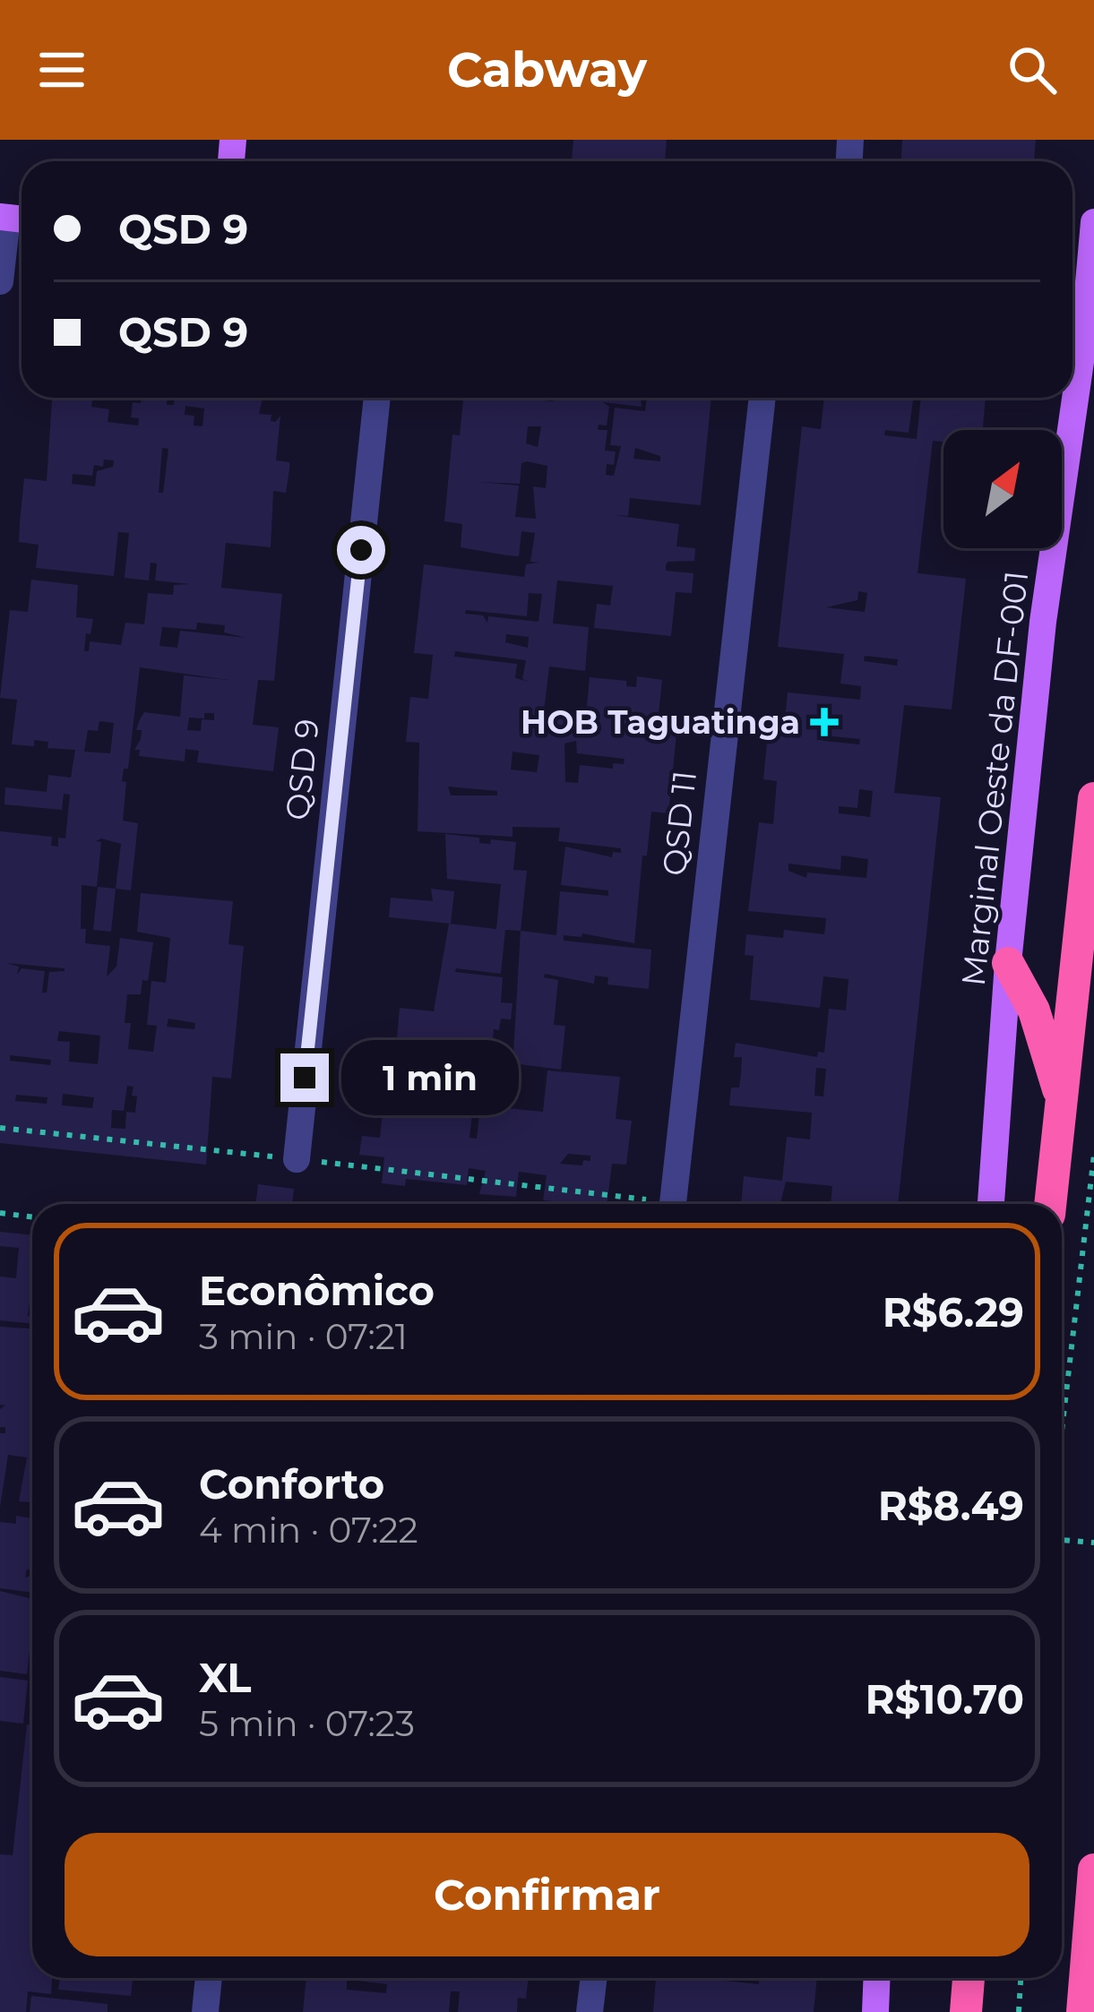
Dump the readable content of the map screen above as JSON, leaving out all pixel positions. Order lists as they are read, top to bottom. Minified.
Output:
{"streets":{"main road":["Marginal Oeste da DF-001"],"street":["QSD 9","QSD 11"]},"places":{"health":["HOB Taguatinga"]},"north":"top right","page":{"header":"Cabway","banner":["QSD 9","QSD 9"],"bubble":"1 min","list":[{"name":"Econômico","note":"3 min · 07:21","value":"R$6.29"},{"name":"Conforto","note":"4 min · 07:22","value":"R$8.49"},{"name":"XL","note":"5 min · 07:23","value":"R$10.70"}],"buttons":"Confirmar"}}
